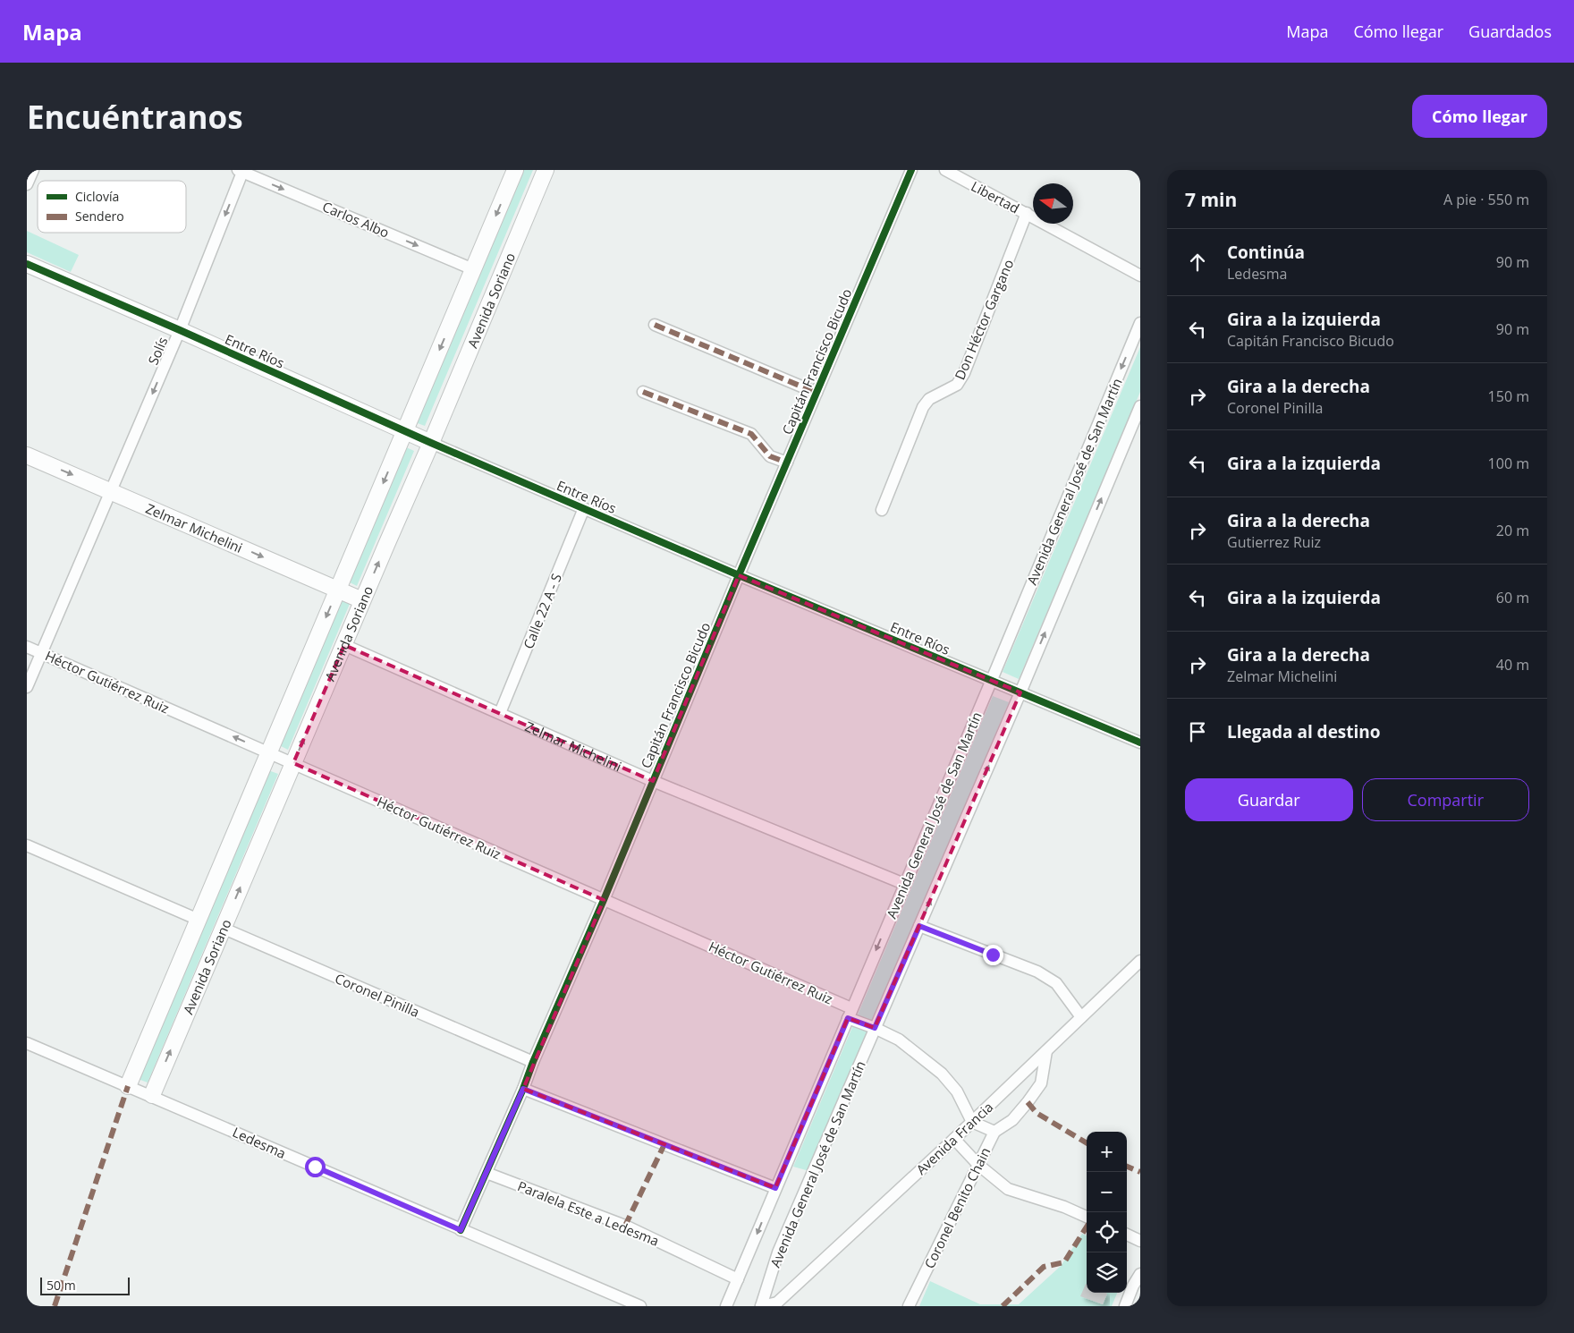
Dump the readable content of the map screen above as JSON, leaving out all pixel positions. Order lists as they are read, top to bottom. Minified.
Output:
{"streets":{"street":["Libertad","Carlos Albo","Avenida Soriano","Don Héctor Gargano","Solís","Entre Ríos","Capitán Francisco Bicudo","Avenida General José de San Martín","Zelmar Michelini","Calle 22 A - S","Héctor Gutiérrez Ruiz","Coronel Pinilla","Avenida Francia","Ledesma","Coronel Benito Chain","Paralela Este a Ledesma"]},"crossings":[["Libertad","Don Héctor Gargano"],["Carlos Albo","Avenida Soriano"],["Carlos Albo","Solís"],["Avenida Soriano","Entre Ríos"],["Avenida Soriano","Zelmar Michelini"],["Avenida Soriano","Héctor Gutiérrez Ruiz"],["Avenida Soriano","Coronel Pinilla"],["Avenida Soriano","Ledesma"],["Solís","Entre Ríos"],["Solís","Zelmar Michelini"],["Solís","Héctor Gutiérrez Ruiz"],["Entre Ríos","Capitán Francisco Bicudo"],["Entre Ríos","Avenida General José de San Martín"],["Entre Ríos","Calle 22 A - S"],["Capitán Francisco Bicudo","Zelmar Michelini"],["Capitán Francisco Bicudo","Héctor Gutiérrez Ruiz"],["Capitán Francisco Bicudo","Coronel Pinilla"],["Capitán Francisco Bicudo","Ledesma"],["Capitán Francisco Bicudo","Paralela Este a Ledesma"],["Avenida General José de San Martín","Zelmar Michelini"],["Avenida General José de San Martín","Héctor Gutiérrez Ruiz"],["Avenida General José de San Martín","Avenida Francia"],["Avenida General José de San Martín","Paralela Este a Ledesma"],["Zelmar Michelini","Calle 22 A - S"],["Héctor Gutiérrez Ruiz","Avenida Francia"],["Héctor Gutiérrez Ruiz","Coronel Benito Chain"],["Avenida Francia","Coronel Benito Chain"]],"one_way":["Carlos Albo","Solís"],"legend":["Ciclovía","Sendero"],"scale_bar":"50 m","north":"left","page":{"header":"Mapa","nav":["Mapa","Cómo llegar","Guardados"],"buttons":["Cómo llegar",["Guardar","Compartir"]],"title":"Encuéntranos","heading":["7 min","A pie · 550 m"],"list":[["Continúa","Ledesma","90 m"],["Gira a la izquierda","Capitán Francisco Bicudo","90 m"],["Gira a la derecha","Coronel Pinilla","150 m"],["Gira a la izquierda","100 m"],["Gira a la derecha","Gutierrez Ruiz","20 m"],["Gira a la izquierda","60 m"],["Gira a la derecha","Zelmar Michelini","40 m"],"Llegada al destino"],"map_buttons":["+","−"],"scale":"50 m"}}
